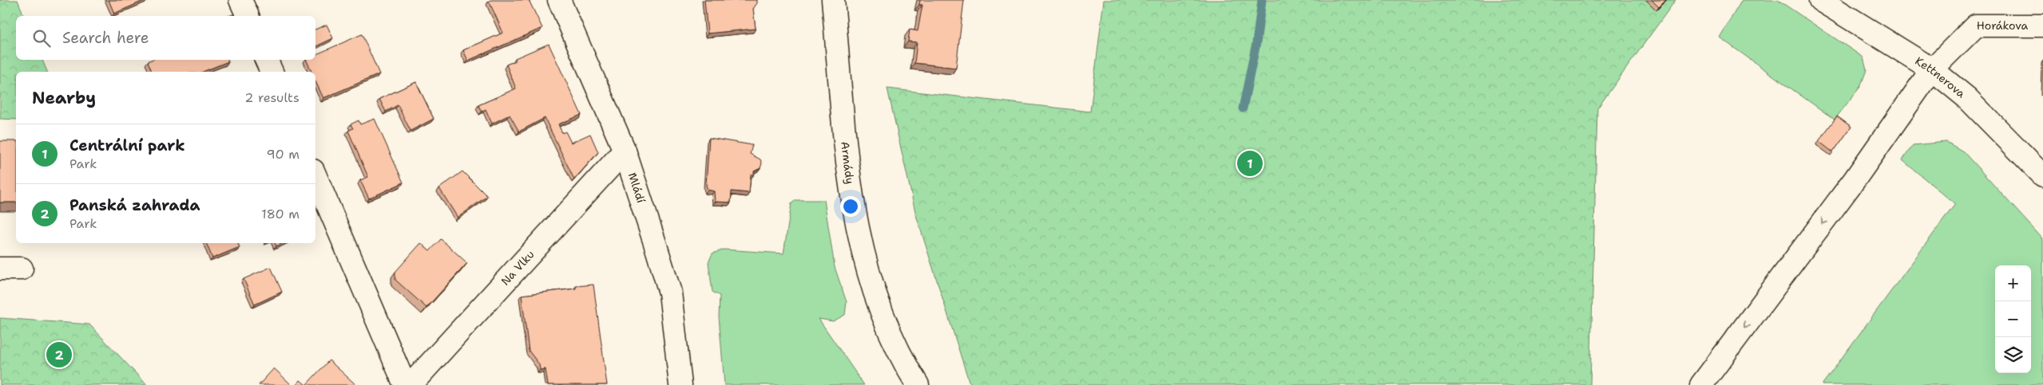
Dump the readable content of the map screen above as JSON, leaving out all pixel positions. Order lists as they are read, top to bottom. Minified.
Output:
{"streets":{"street":["Horákova","Kettnerova","Armády","Mládí","Na Vlku"]},"crossings":[["Horákova","Kettnerova"],["Mládí","Na Vlku"]],"one_way":["Horákova"],"page":{"search":"Search here","heading":["Nearby","2 results"],"list":[{"mark":"1","name":"Centrální park","note":"Park","value":"90 m"},{"mark":"2","name":"Panská zahrada","note":"Park","value":"180 m"}],"pins":["1","2"],"map_buttons":["+","−"]}}
